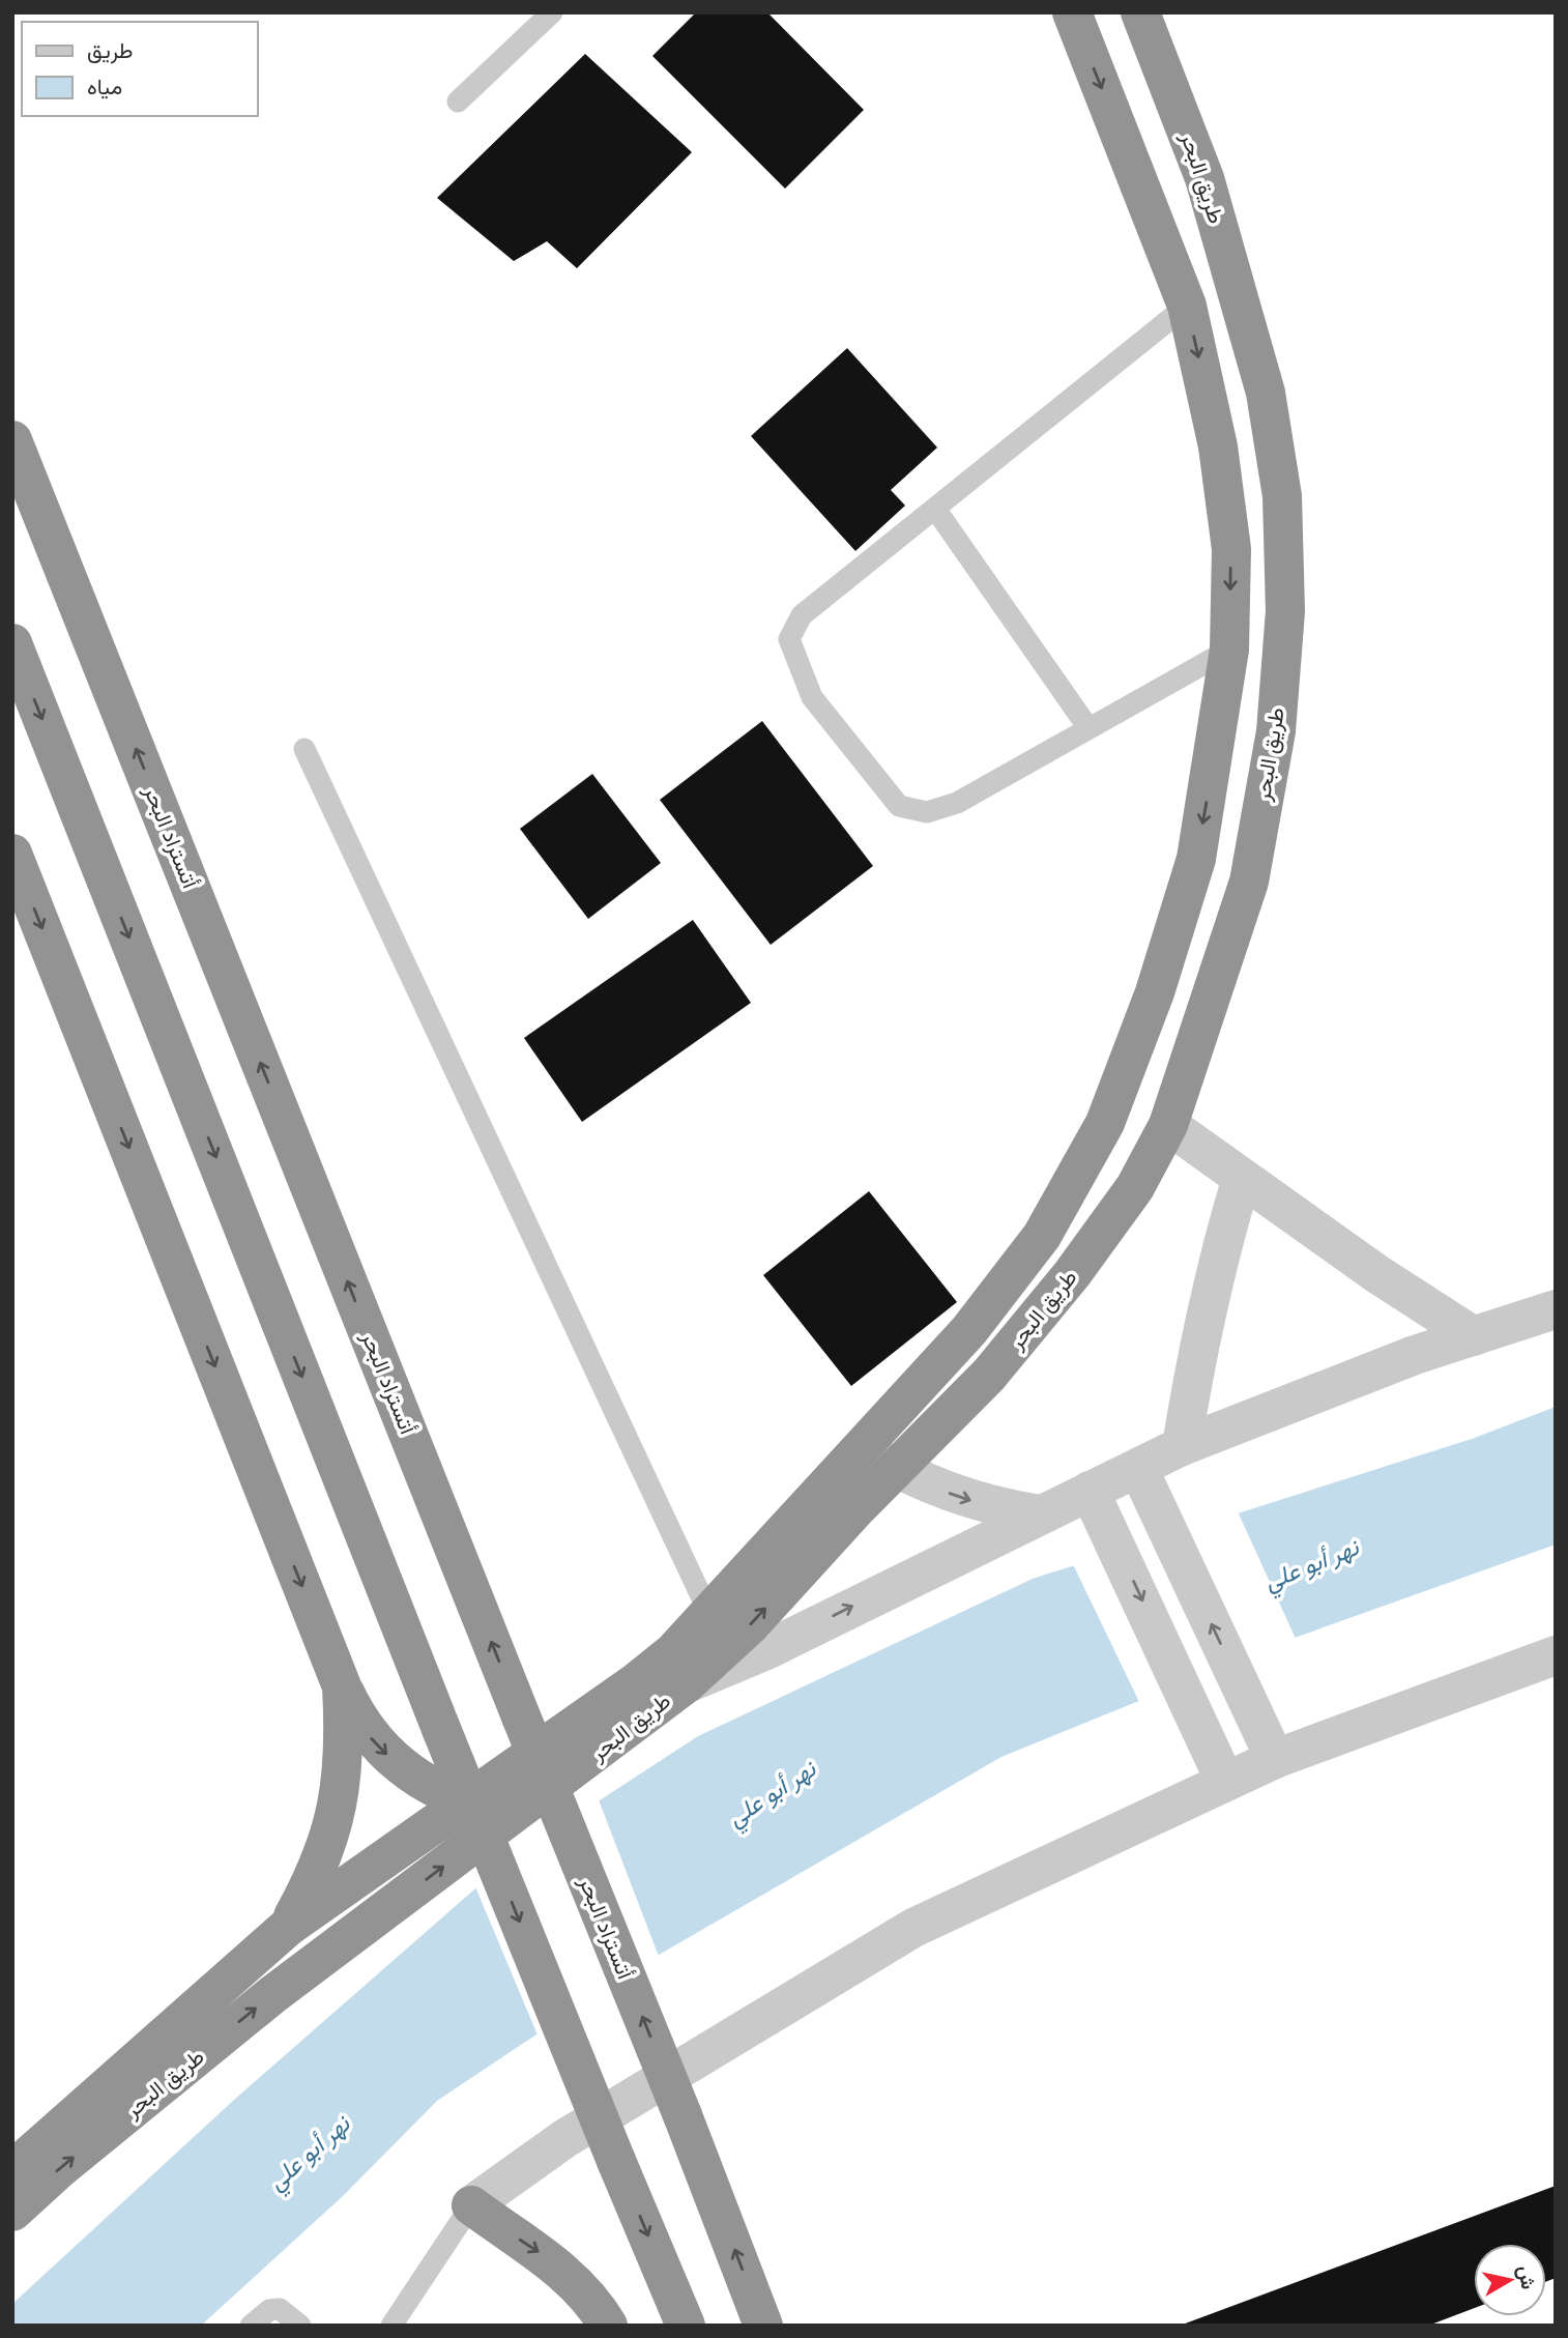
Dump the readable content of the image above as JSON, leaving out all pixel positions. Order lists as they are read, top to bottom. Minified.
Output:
{"streets":{"highway":["طريق البحر","أتستراد البحر"]},"water":["نهر أبو علي"],"legend":["طريق","مياه"],"north":"right"}
